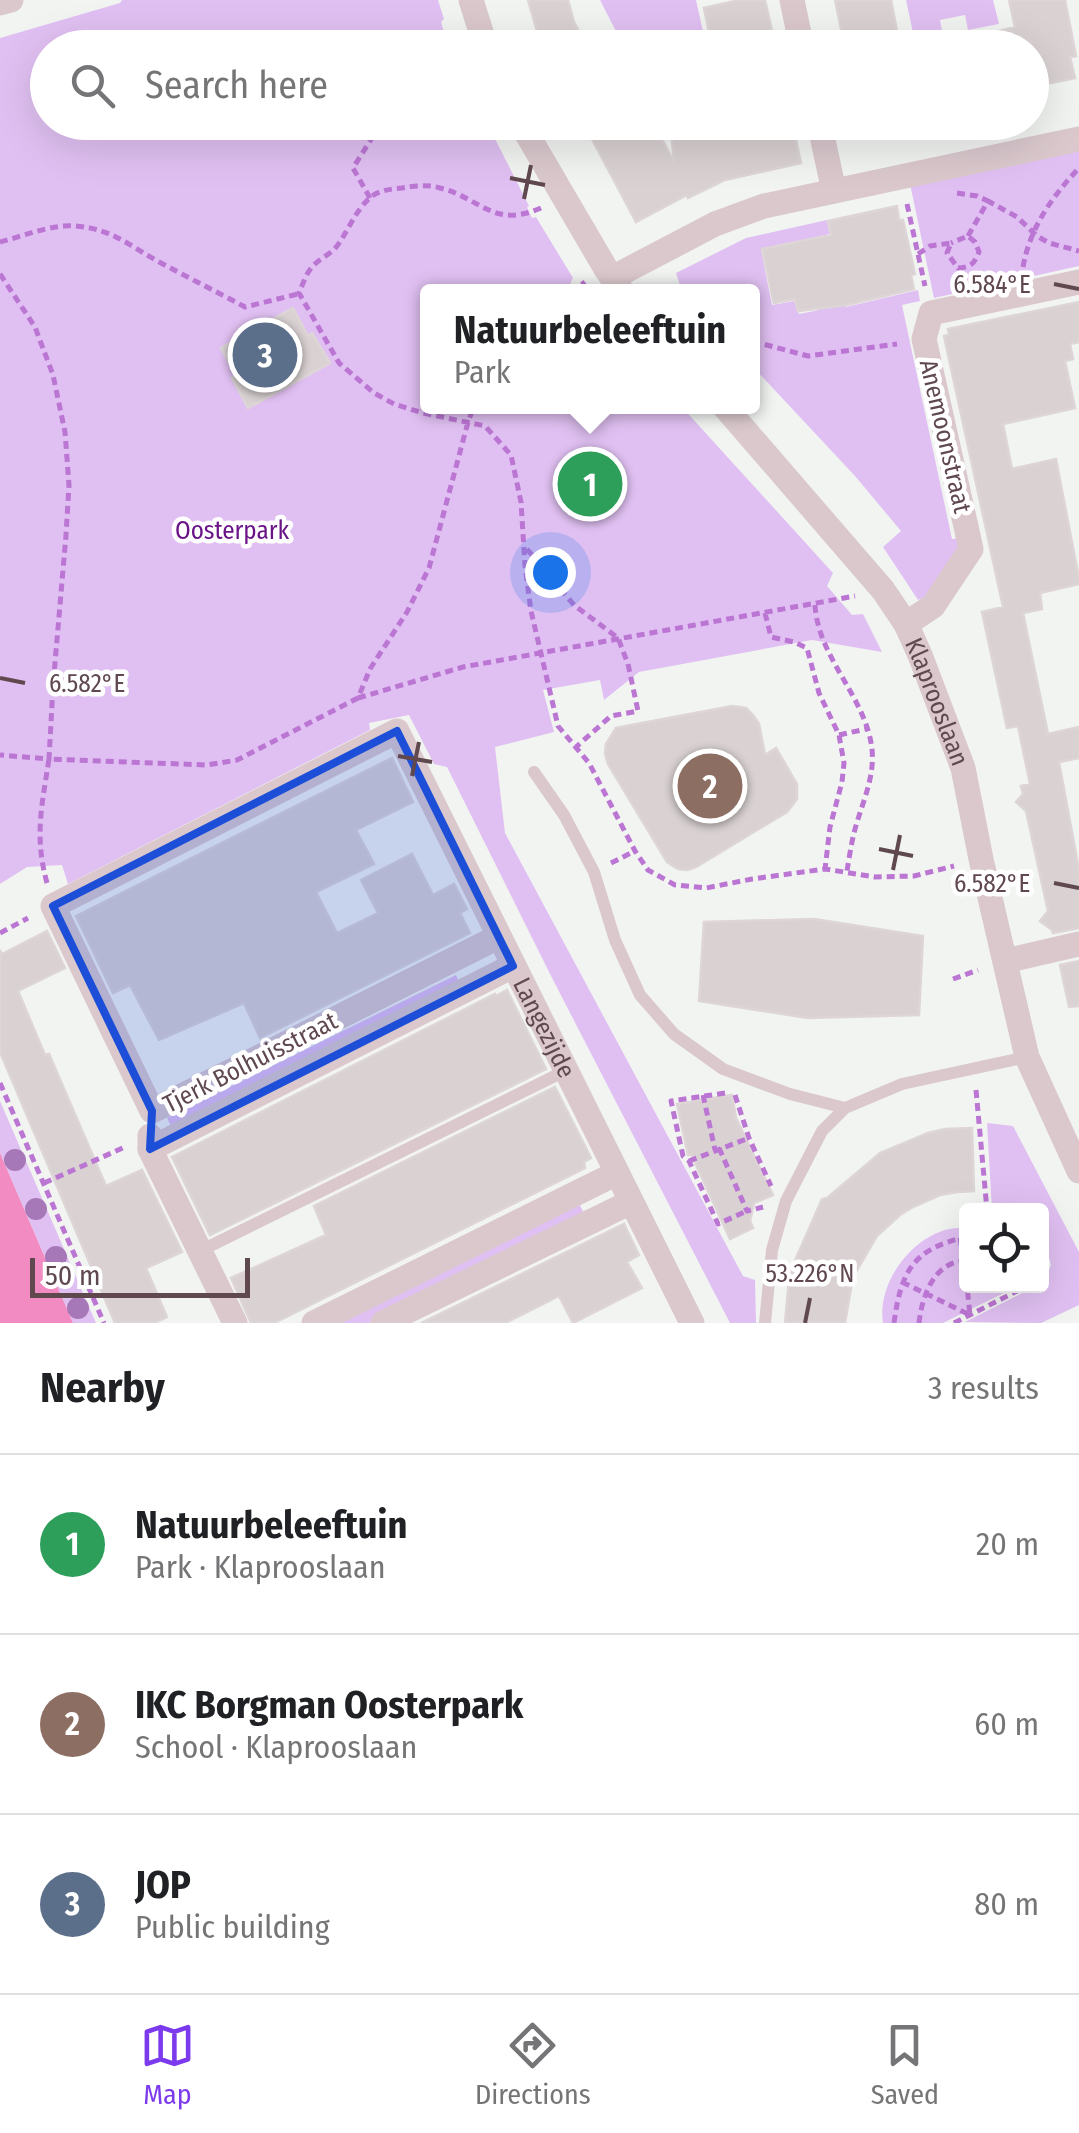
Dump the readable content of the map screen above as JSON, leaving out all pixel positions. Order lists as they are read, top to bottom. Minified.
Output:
{"streets":{"street":["Anemoonstraat","Klaprooslaan","Langezijde","Tjerk Bolhuisstraat"]},"crossings":[["Anemoonstraat","Klaprooslaan"],["Langezijde","Tjerk Bolhuisstraat"]],"parks":["Oosterpark"],"scale_bar":"50 m","page":{"search":"Search here","popup":["Natuurbeleeftuin","Park"],"pins":["3","1","2"],"scale":"50 m","heading":["Nearby","3 results"],"list":[{"mark":"1","name":"Natuurbeleeftuin","note":"Park · Klaprooslaan","value":"20 m"},{"mark":"2","name":"IKC Borgman Oosterpark","note":"School · Klaprooslaan","value":"60 m"},{"mark":"3","name":"JOP","note":"Public building","value":"80 m"}],"nav":["Map","Directions","Saved"]},"coordinates":["6.584°E","6.582°E","53.226°N"]}
